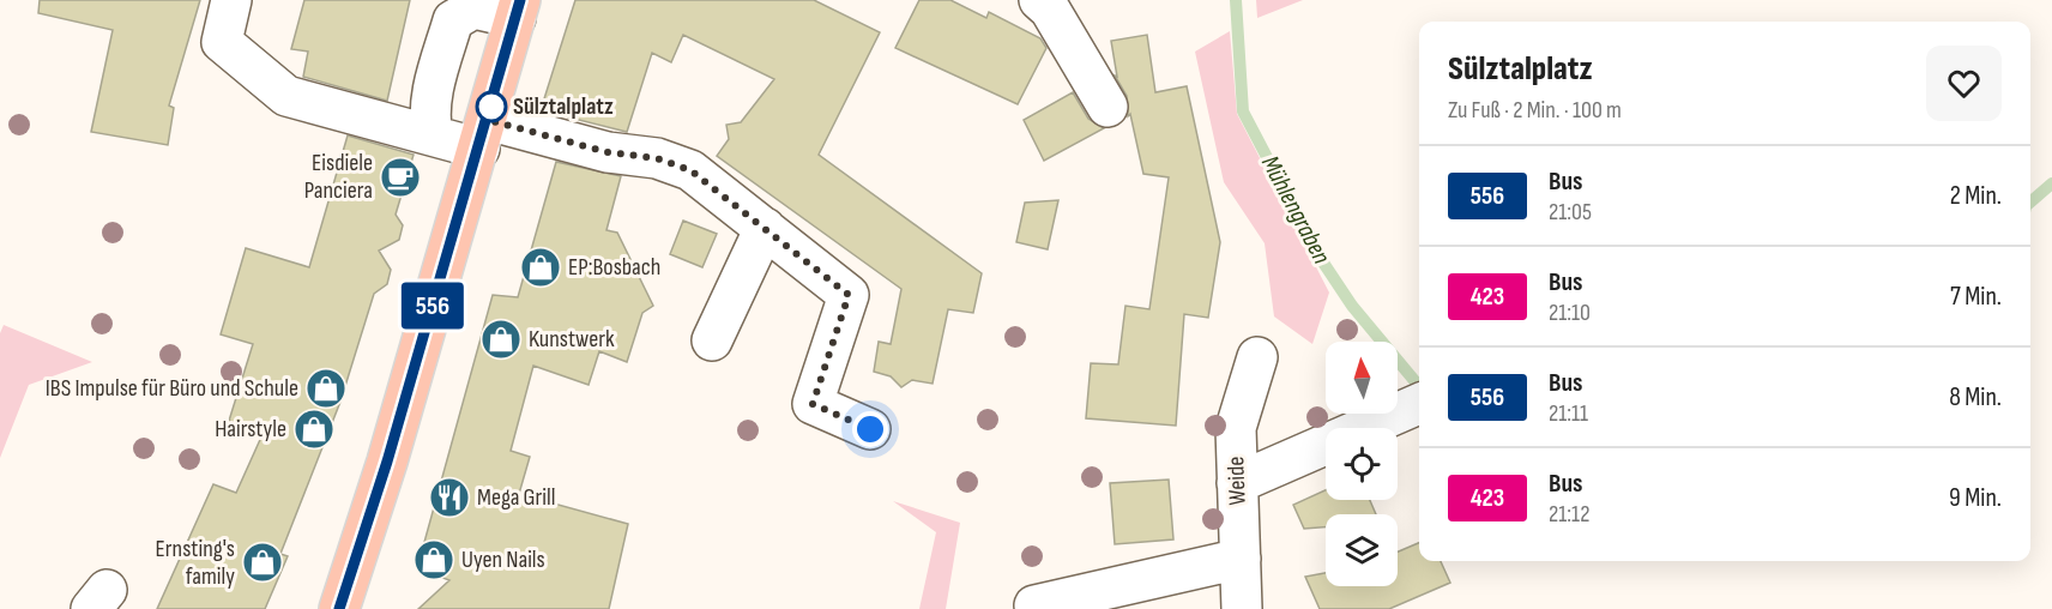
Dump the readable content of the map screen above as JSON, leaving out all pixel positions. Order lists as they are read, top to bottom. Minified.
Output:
{"streets":{"street":["Weide"]},"water":["Mühlengraben"],"places":{"other":["Sülztalplatz"],"cafe":["Eisdiele Panciera"],"shop":["EP:Bosbach","Kunstwerk","IBS Impulse für Büro und Schule","Hairstyle","Uyen Nails","Ernsting's family"],"restaurant":["Mega Grill"]},"lines":["bus line 556"],"north":"top","page":{"on_map":"556","heading":["Sülztalplatz","Zu Fuß · 2 Min. · 100 m"],"list":[{"mark":"556","name":"Bus","note":"21:05","value":"2 Min."},{"mark":"423","name":"Bus","note":"21:10","value":"7 Min."},{"mark":"556","name":"Bus","note":"21:11","value":"8 Min."},{"mark":"423","name":"Bus","note":"21:12","value":"9 Min."}]}}
